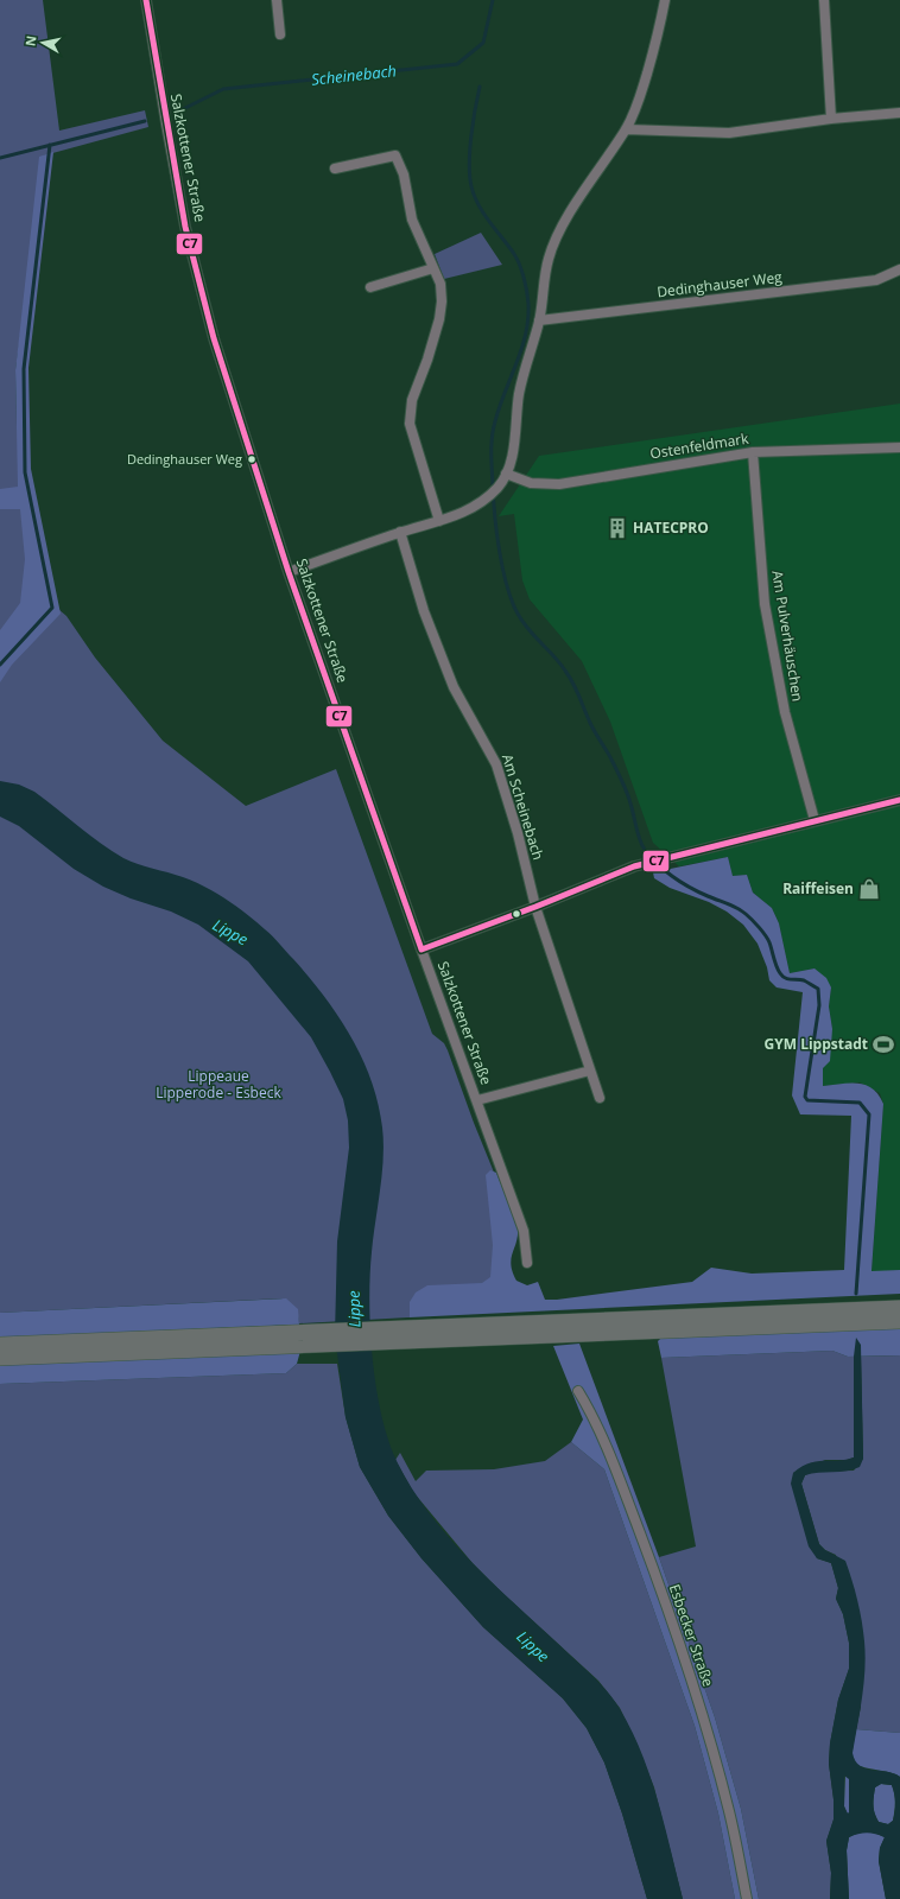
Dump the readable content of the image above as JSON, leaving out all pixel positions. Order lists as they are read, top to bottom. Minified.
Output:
{"streets":{"street":["Salzkottener Straße","Dedinghauser Weg","Ostenfeldmark","Am Pulverhäuschen","Am Scheinebach","Esbecker Straße"]},"crossings":[["Ostenfeldmark","Am Pulverhäuschen"]],"water":["Scheinebach","Lippe"],"parks":["Lippeaue Lipperode - Esbeck"],"places":{"other":["Dedinghauser Weg"],"building":["HATECPRO"],"shop":["Raiffeisen"],"sports":["GYM Lippstadt"]},"lines":["transit line C7"],"north":"left"}
